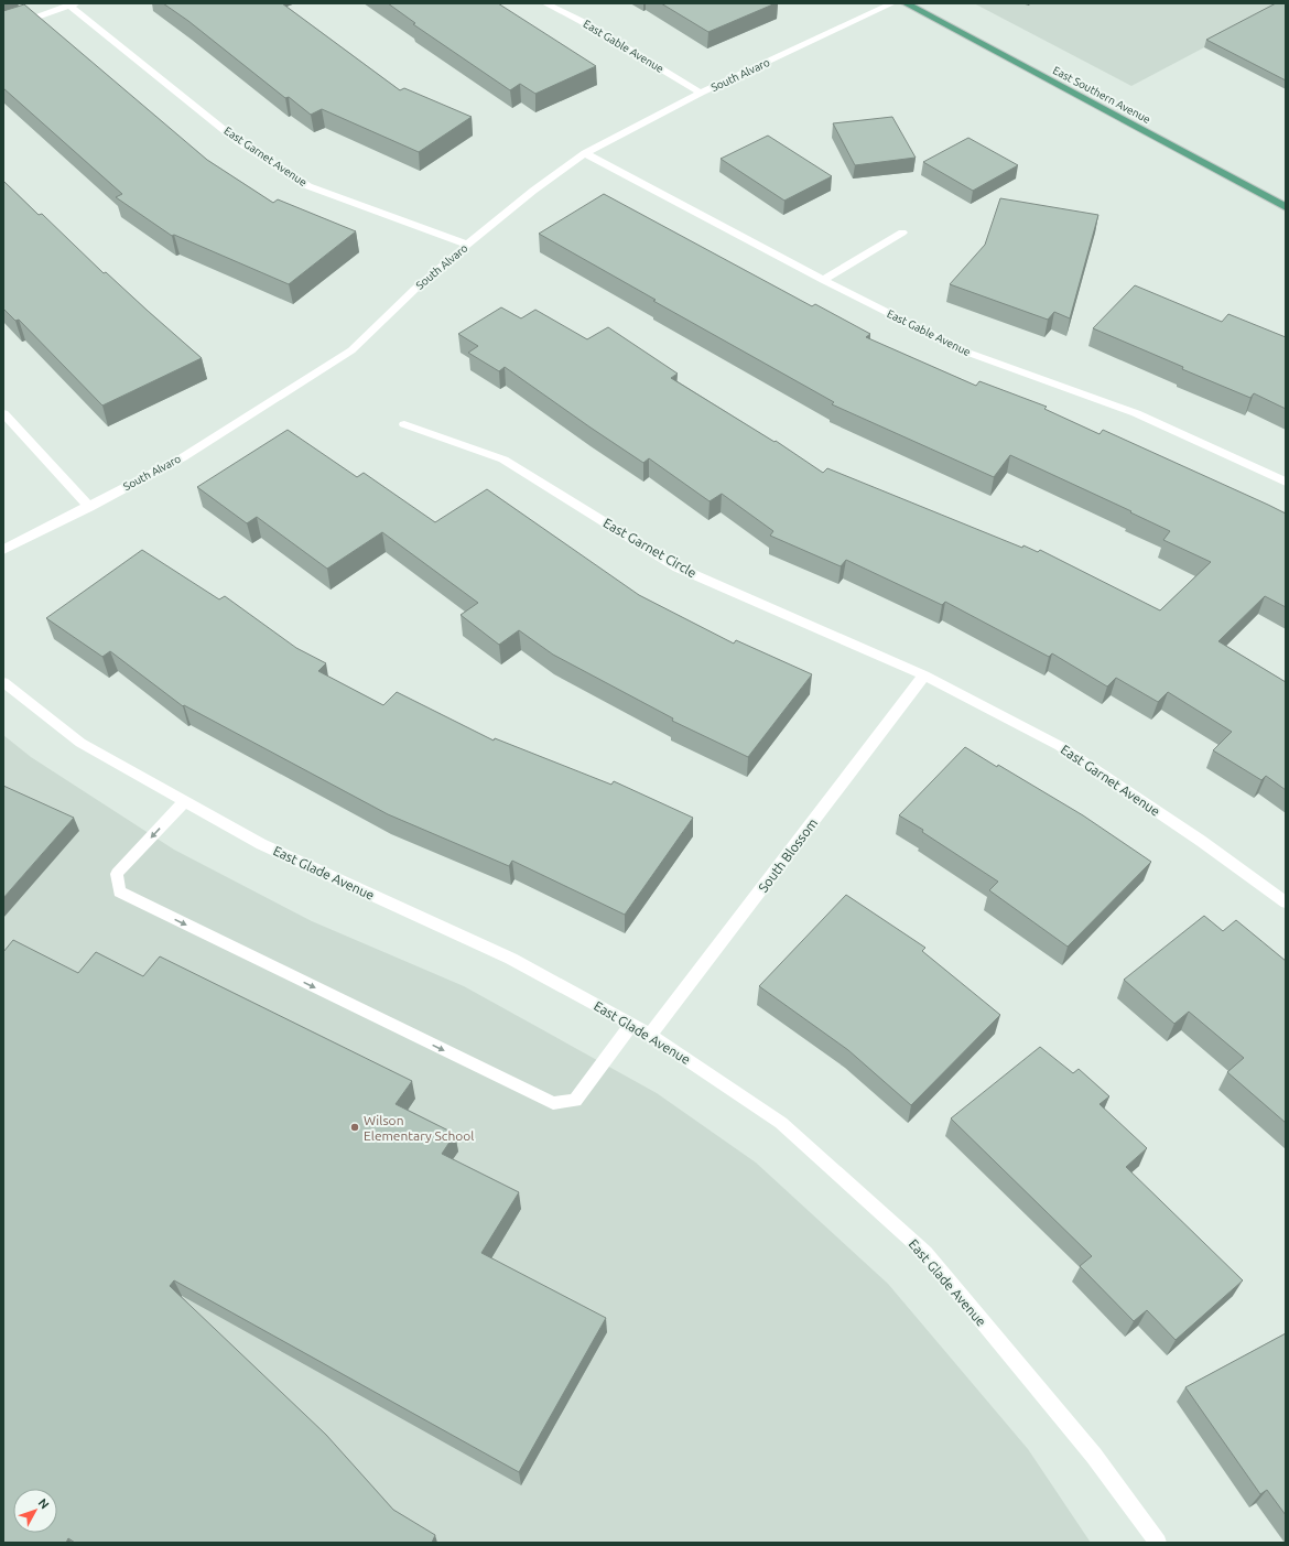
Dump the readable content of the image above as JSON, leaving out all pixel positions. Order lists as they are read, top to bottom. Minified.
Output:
{"streets":{"main road":["East Southern Avenue"],"street":["East Gable Avenue","South Alvaro","East Garnet Avenue","East Garnet Circle","South Blossom","East Glade Avenue"]},"crossings":[["East Gable Avenue","South Alvaro"],["South Alvaro","East Garnet Avenue"],["East Garnet Avenue","East Garnet Circle"],["East Garnet Avenue","South Blossom"],["East Garnet Circle","South Blossom"],["South Blossom","East Glade Avenue"]],"places":["Wilson Elementary School"],"north":"top right"}
